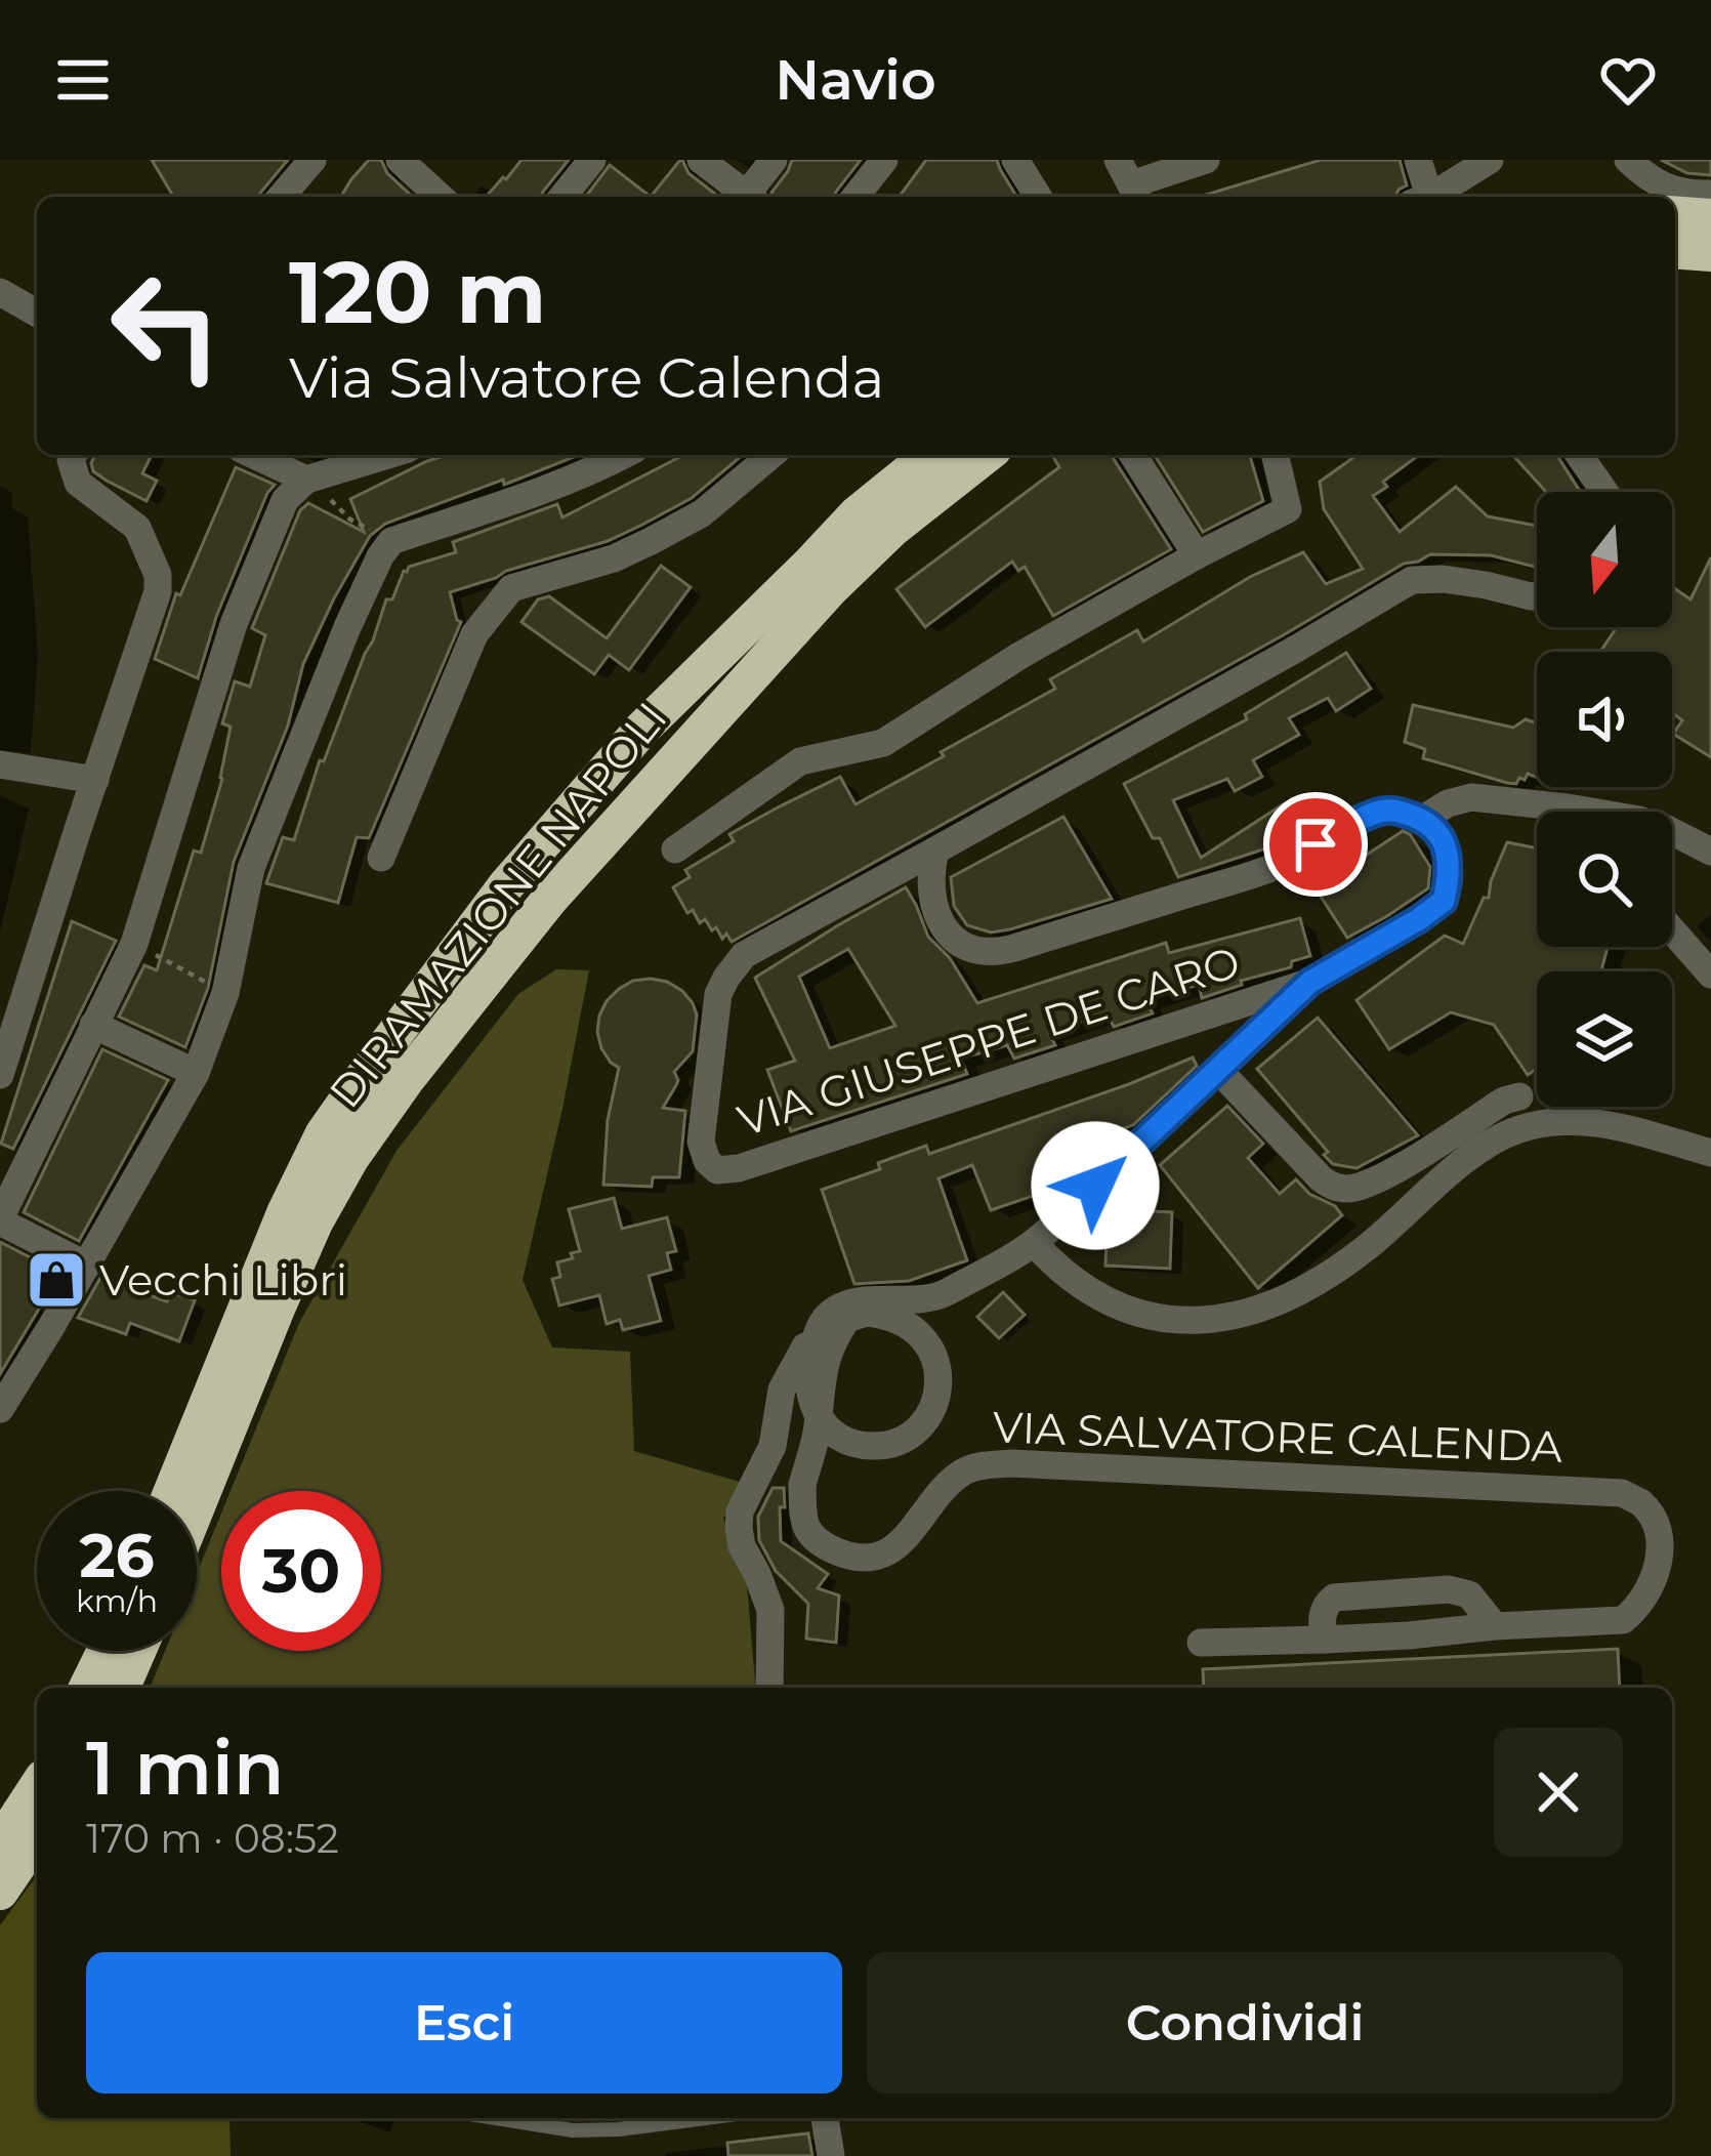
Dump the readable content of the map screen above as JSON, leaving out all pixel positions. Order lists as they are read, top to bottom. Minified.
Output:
{"streets":{"highway":["DIRAMAZIONE NAPOLI"],"street":["VIA GIUSEPPE DE CARO","VIA SALVATORE CALENDA"]},"places":{"shop":["Vecchi Libri"]},"north":"bottom","page":{"header":"Navio","turn":["120 m","Via Salvatore Calenda"],"speed":"26 km/h","limit":"30","heading":["1 min","170 m · 08:52"],"buttons":["Esci","Condividi"]}}
